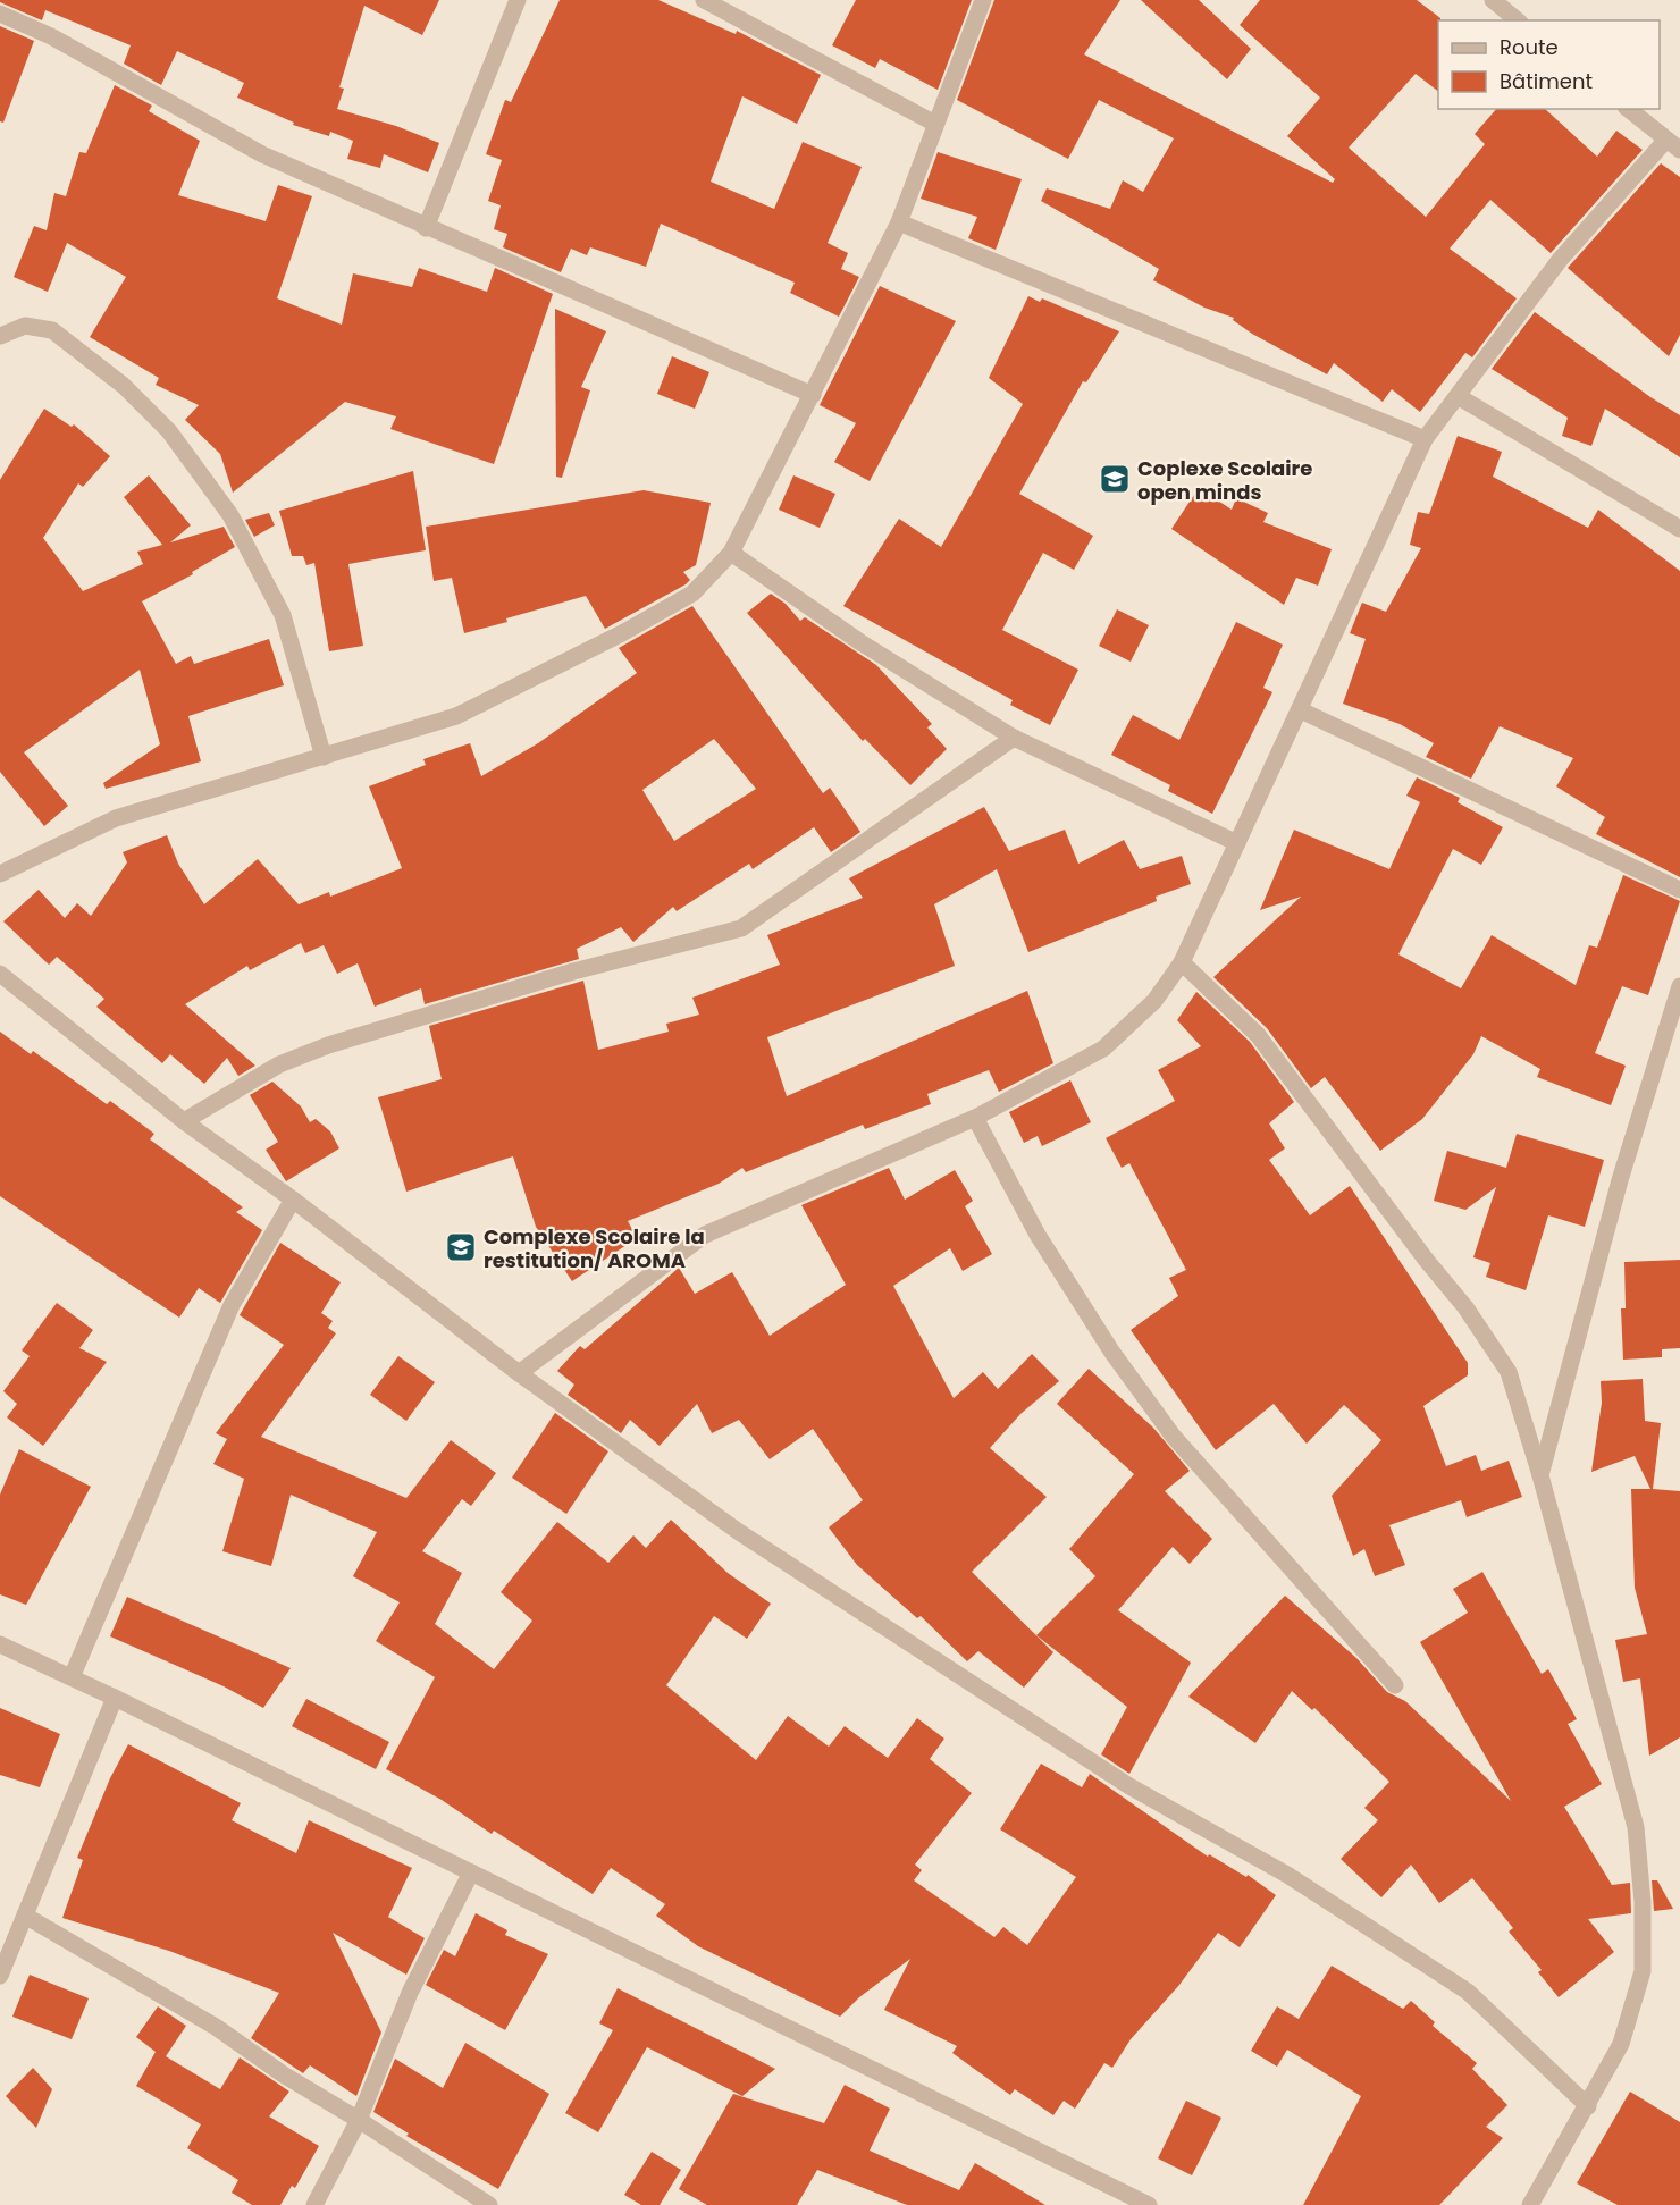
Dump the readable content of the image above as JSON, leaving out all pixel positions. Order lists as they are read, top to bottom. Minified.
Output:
{"places":{"school or university":["Coplexe Scolaire open minds","Complexe Scolaire la restitution/ AROMA"]},"legend":["Route","Bâtiment"]}
